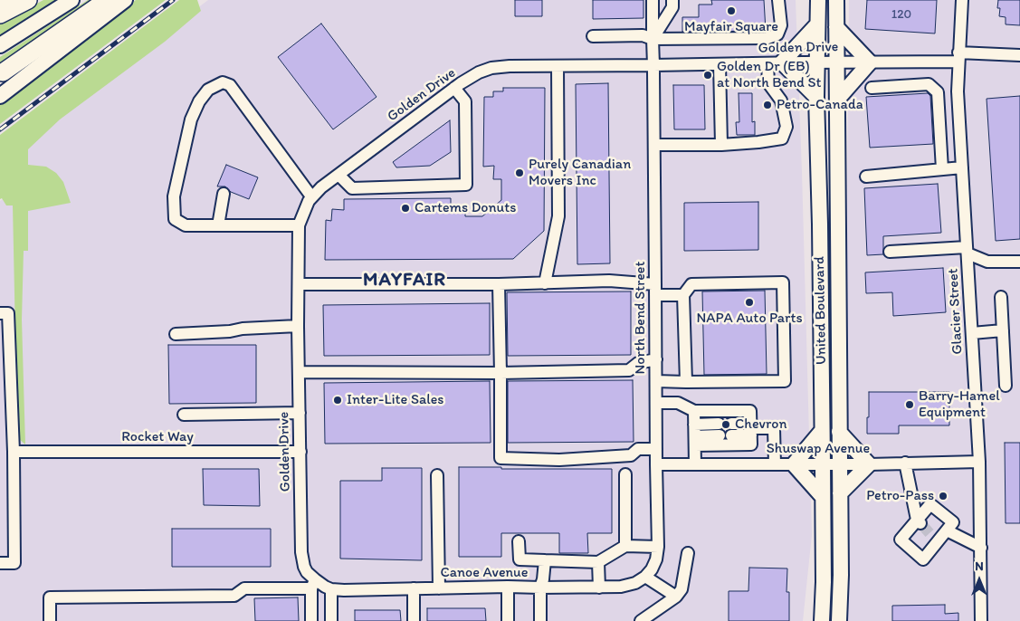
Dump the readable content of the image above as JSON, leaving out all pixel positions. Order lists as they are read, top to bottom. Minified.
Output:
{"streets":{"main road":["United Boulevard"],"street":["Golden Drive","Glacier Street","North Bend Street","Rocket Way","Shuswap Avenue","Canoe Avenue"]},"crossings":[["Golden Drive","United Boulevard"],["Golden Drive","Glacier Street"],["Golden Drive","North Bend Street"],["Golden Drive","Rocket Way"],["United Boulevard","Shuswap Avenue"],["Glacier Street","Shuswap Avenue"],["North Bend Street","Shuswap Avenue"],["North Bend Street","Canoe Avenue"]],"districts":["MAYFAIR"],"places":["Mayfair Square","Golden Dr (EB) at North Bend St","Petro-Canada","Purely Canadian Movers Inc","Cartems Donuts","NAPA Auto Parts","Inter-Lite Sales","Barry-Hamel Equipment","Chevron","Petro-Pass"],"house_numbers":["120"],"north":"top"}
